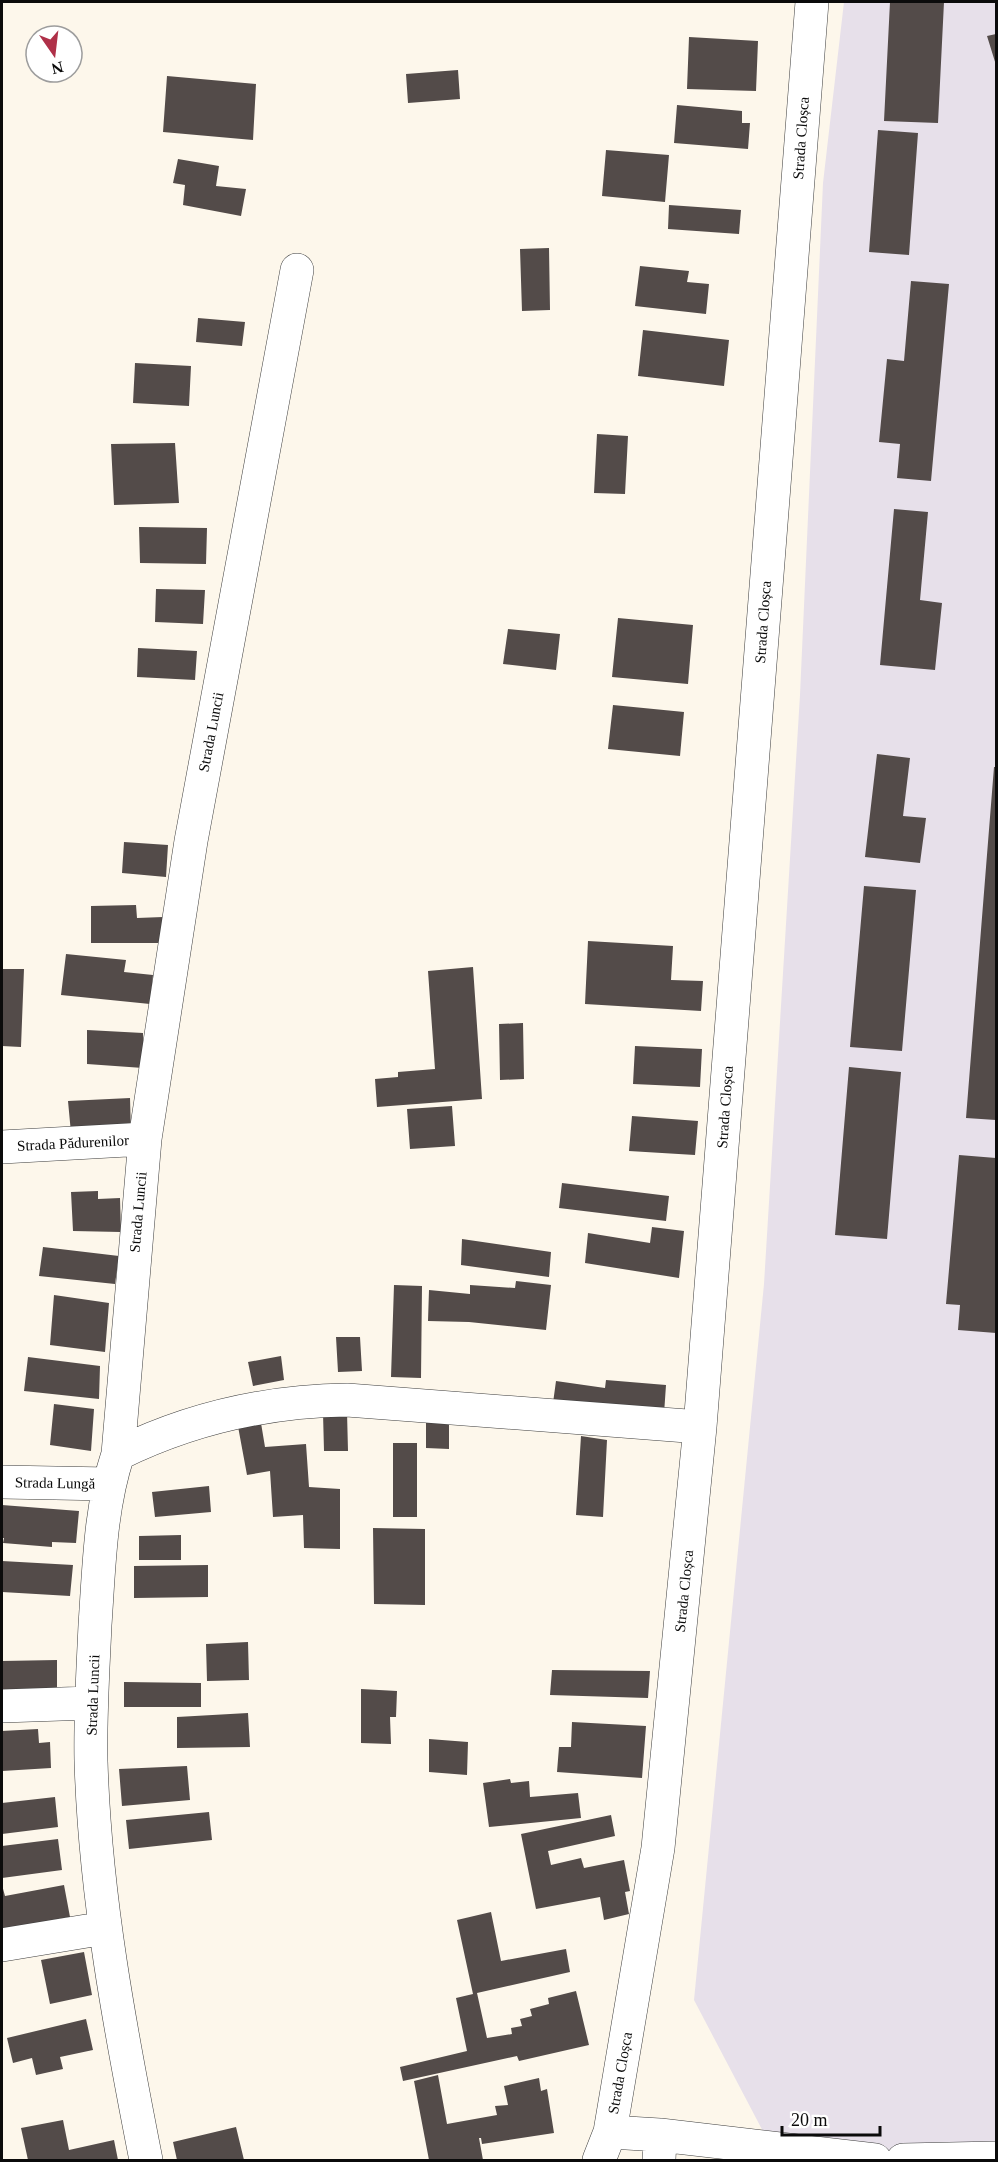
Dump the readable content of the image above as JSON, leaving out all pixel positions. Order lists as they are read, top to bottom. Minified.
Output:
{"streets":{"street":["Strada Cloșca","Strada Luncii","Strada Pădurenilor","Strada Lungă"]},"crossings":[["Strada Luncii","Strada Pădurenilor"],["Strada Luncii","Strada Lungă"]],"scale_bar":"20 m","north":"bottom"}
